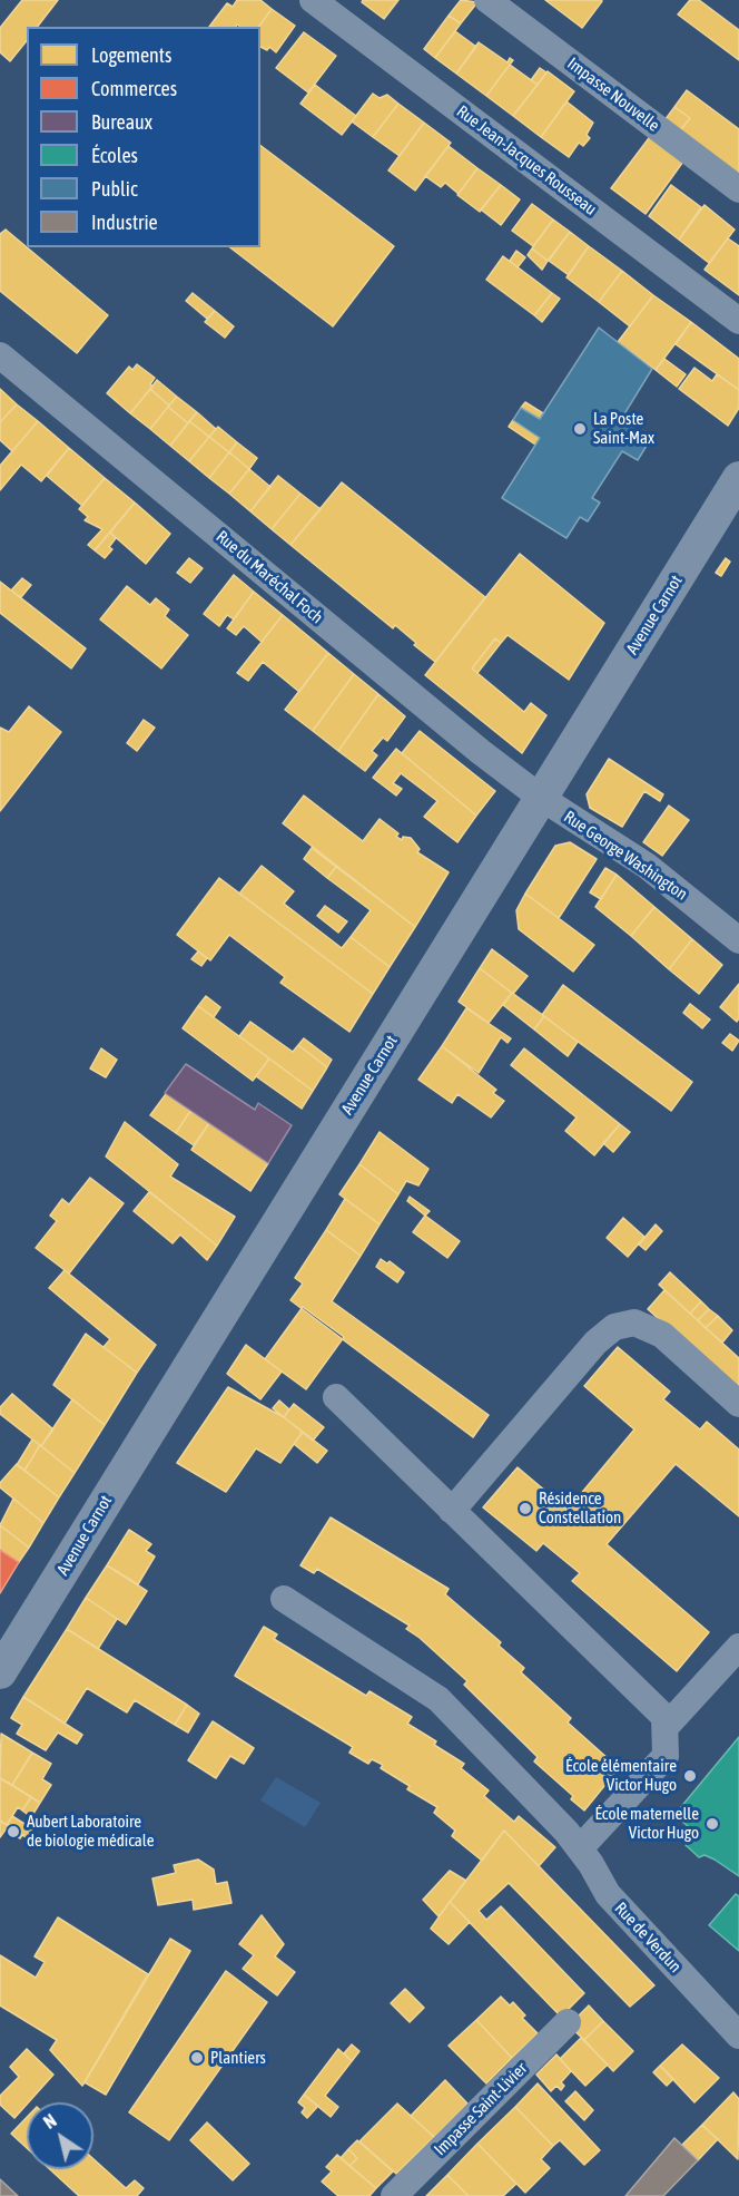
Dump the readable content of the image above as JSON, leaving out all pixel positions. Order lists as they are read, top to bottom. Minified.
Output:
{"streets":{"street":["Impasse Nouvelle","Rue Jean-Jacques Rousseau","Rue du Maréchal Foch","Avenue Carnot","Rue George Washington","Rue de Verdun","Impasse Saint-Livier"]},"crossings":[["Rue du Maréchal Foch","Avenue Carnot"],["Rue du Maréchal Foch","Rue George Washington"],["Avenue Carnot","Rue George Washington"]],"places":["La Poste Saint-Max","Résidence Constellation","École élémentaire Victor Hugo","École maternelle Victor Hugo","Aubert Laboratoire de biologie médicale","Plantiers"],"legend":["Logements","Commerces","Bureaux","Écoles","Public","Industrie"],"north":"top left"}
